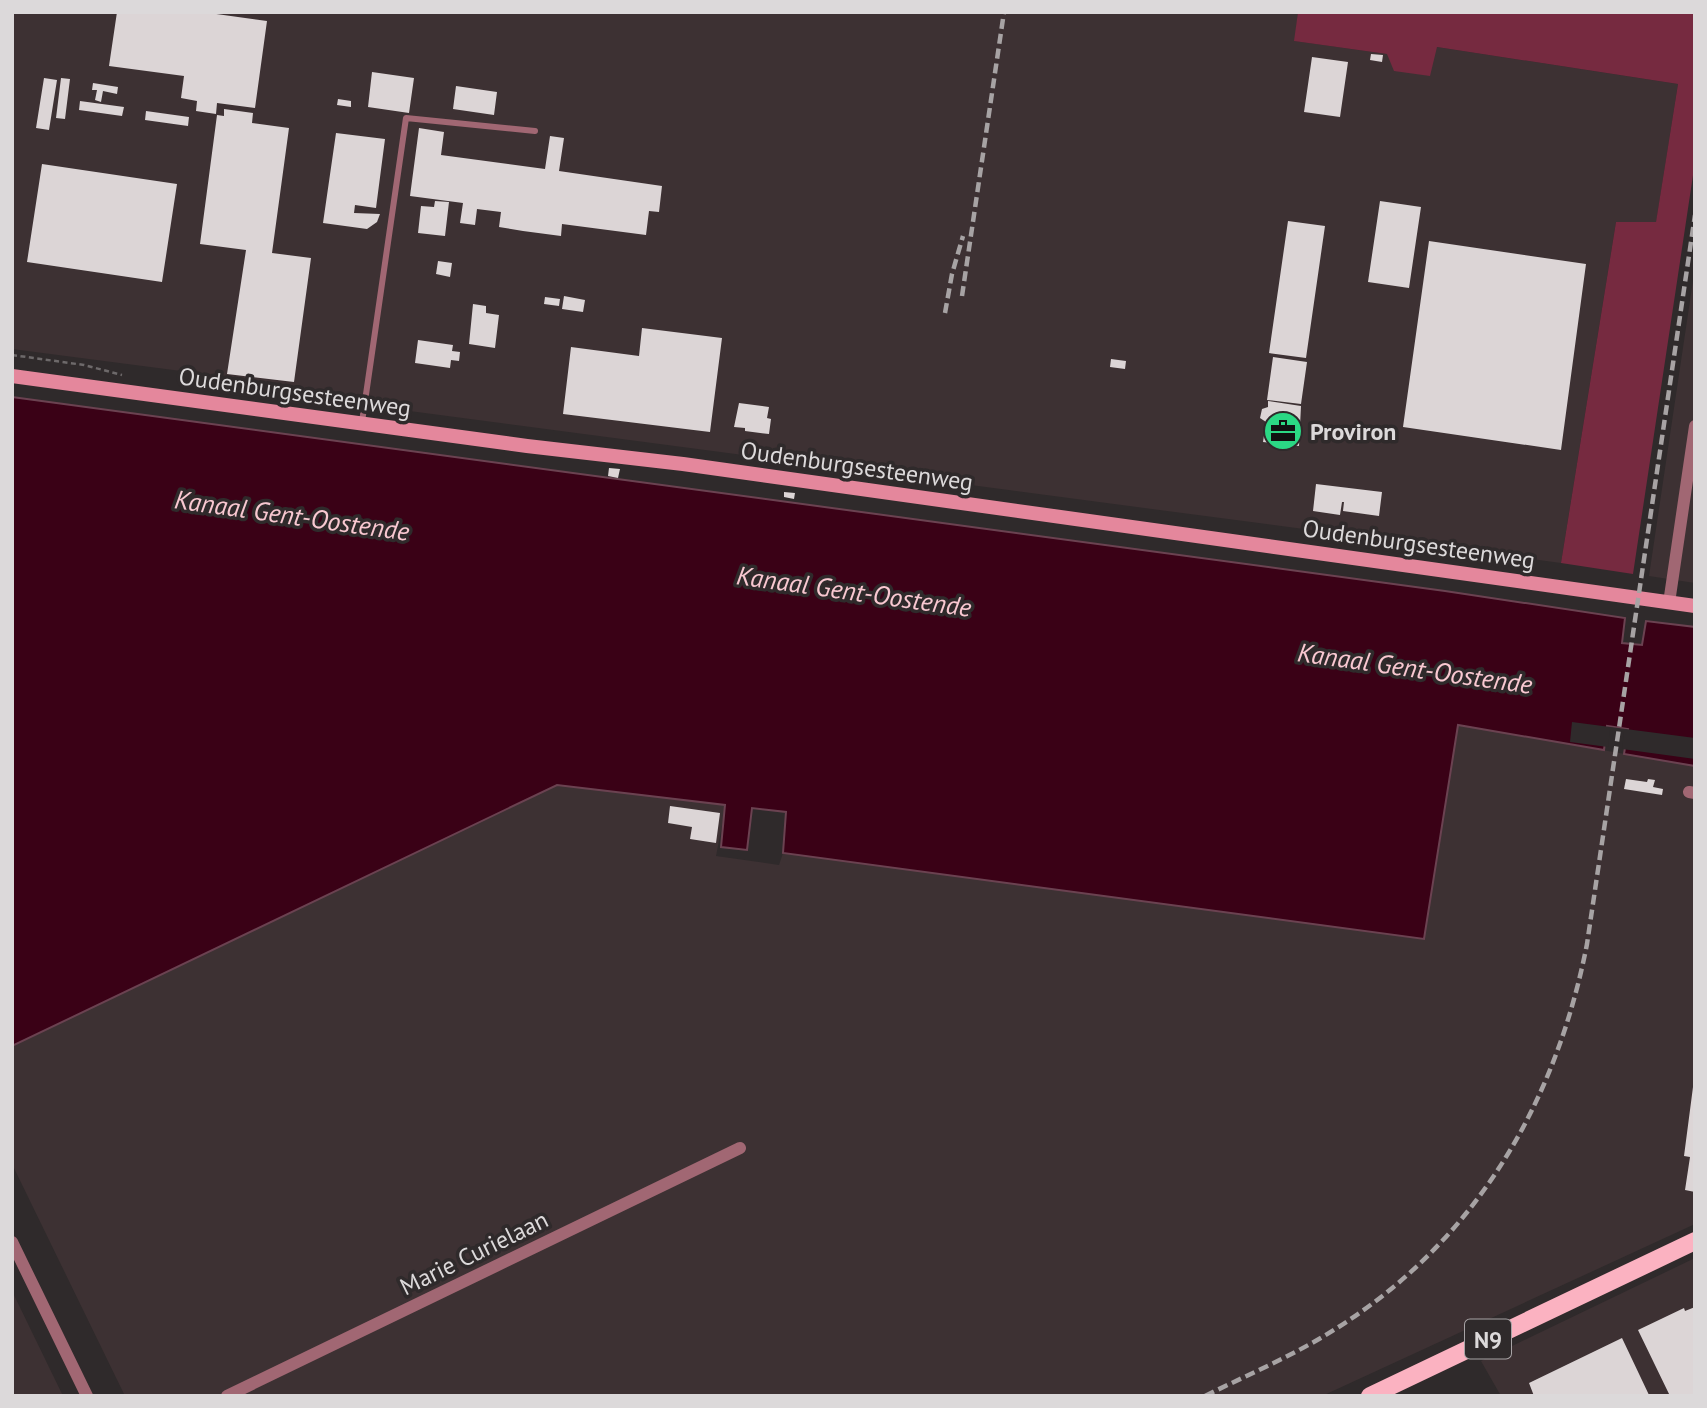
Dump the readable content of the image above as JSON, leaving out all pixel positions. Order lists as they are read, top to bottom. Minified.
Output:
{"streets":{"main road":["N9"],"street":["Oudenburgsesteenweg","Marie Curielaan"]},"water":["Kanaal Gent-Oostende"],"places":{"office":["Proviron"]}}
